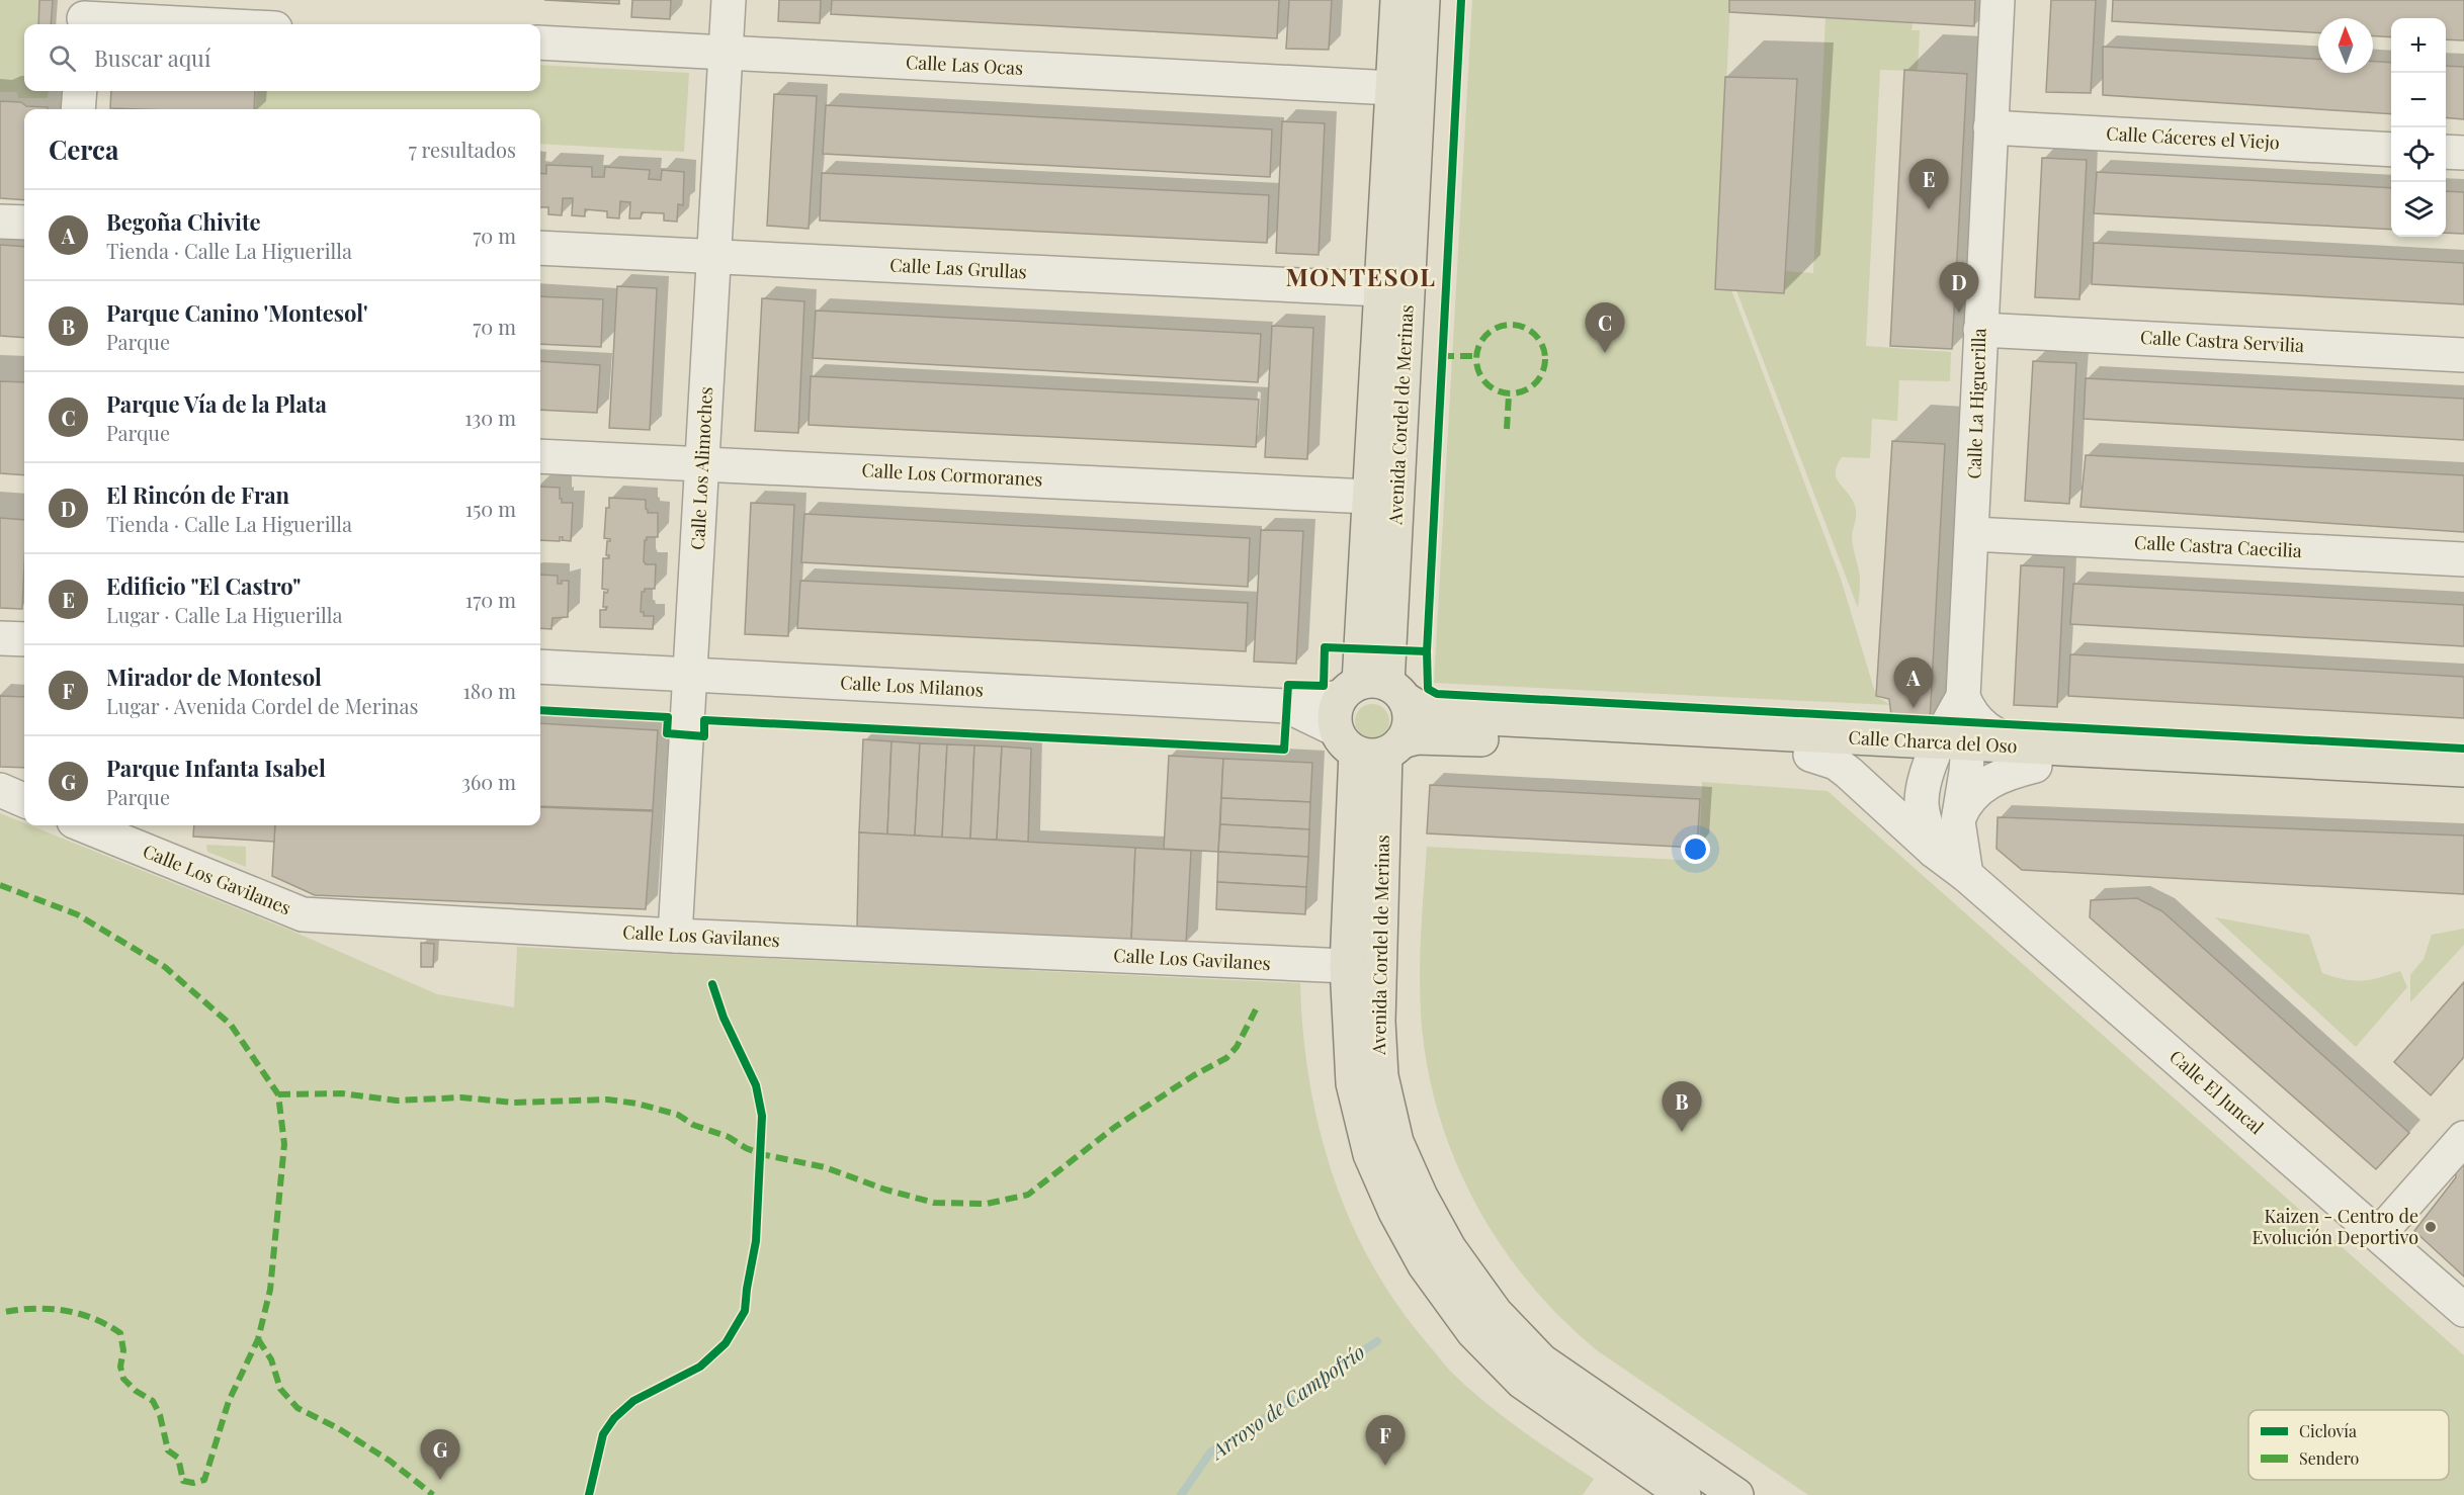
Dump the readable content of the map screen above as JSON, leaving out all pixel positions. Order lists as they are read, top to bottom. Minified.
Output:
{"streets":{"main road":["Avenida Cordel de Merinas","Calle Charca del Oso"],"street":["Calle Las Ocas","Calle Cáceres el Viejo","Calle Las Grullas","Calle Castra Servilia","Calle La Higuerilla","Calle Los Alimoches","Calle Los Cormoranes","Calle Castra Caecilia","Calle Los Milanos","Calle Los Gavilanes","Calle El Juncal"]},"crossings":[["Calle Las Ocas","Avenida Cordel de Merinas"],["Calle Las Ocas","Calle Los Alimoches"],["Calle Cáceres el Viejo","Calle La Higuerilla"],["Calle Las Grullas","Avenida Cordel de Merinas"],["Calle Las Grullas","Calle Los Alimoches"],["Calle Castra Servilia","Calle La Higuerilla"],["Calle La Higuerilla","Calle Castra Caecilia"],["Calle La Higuerilla","Calle Charca del Oso"],["Avenida Cordel de Merinas","Calle Los Cormoranes"],["Avenida Cordel de Merinas","Calle Los Milanos"],["Avenida Cordel de Merinas","Calle Charca del Oso"],["Avenida Cordel de Merinas","Calle Los Gavilanes"],["Calle Los Alimoches","Calle Los Cormoranes"],["Calle Los Alimoches","Calle Los Milanos"],["Calle Los Alimoches","Calle Los Gavilanes"],["Calle Los Milanos","Calle Charca del Oso"],["Calle Charca del Oso","Calle El Juncal"]],"districts":["MONTESOL"],"water":["Arroyo de Campofrío"],"places":["Kaizen - Centro de Evolución Deportivo"],"legend":["Ciclovía","Sendero"],"north":"top","page":{"map_buttons":["+","−"],"search":"Buscar aquí","heading":["Cerca","7 resultados"],"pins":["E","D","C","A","B","F","G"],"list":[{"mark":"A","name":"Begoña Chivite","note":"Tienda · Calle La Higuerilla","value":"70 m"},{"mark":"B","name":"Parque Canino 'Montesol'","note":"Parque","value":"70 m"},{"mark":"C","name":"Parque Vía de la Plata","note":"Parque","value":"130 m"},{"mark":"D","name":"El Rincón de Fran","note":"Tienda · Calle La Higuerilla","value":"150 m"},{"mark":"E","name":"Edificio \"El Castro\"","note":"Lugar · Calle La Higuerilla","value":"170 m"},{"mark":"F","name":"Mirador de Montesol","note":"Lugar · Avenida Cordel de Merinas","value":"180 m"},{"mark":"G","name":"Parque Infanta Isabel","note":"Parque","value":"360 m"}]}}
